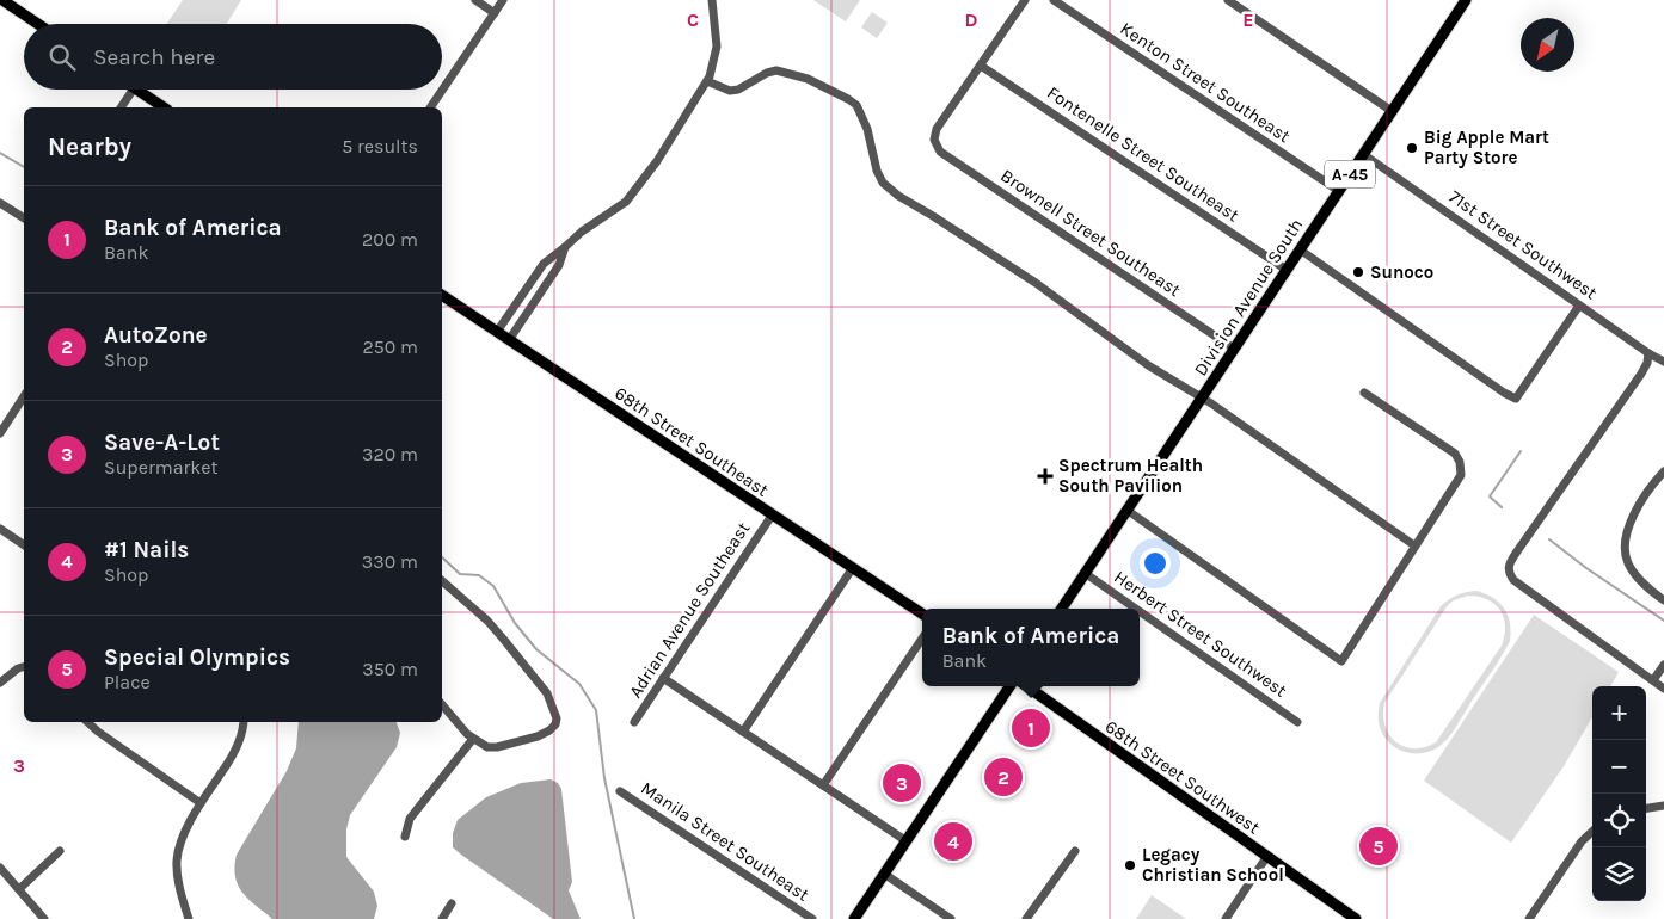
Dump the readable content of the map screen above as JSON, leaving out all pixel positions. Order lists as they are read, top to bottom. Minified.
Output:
{"streets":{"main road":["A-45","Division Avenue South","68th Street Southeast","68th Street Southwest"],"street":["Kenton Street Southeast","Fontenelle Street Southeast","Brownell Street Southeast","71st Street Southwest","Adrian Avenue Southeast","Herbert Street Southwest","Manila Street Southeast"]},"crossings":[["Kenton Street Southeast","Division Avenue South"],["Fontenelle Street Southeast","Brownell Street Southeast"],["Fontenelle Street Southeast","Division Avenue South"],["Brownell Street Southeast","Division Avenue South"],["71st Street Southwest","Division Avenue South"],["Division Avenue South","Herbert Street Southwest"],["68th Street Southeast","Adrian Avenue Southeast"]],"places":{"other":["Big Apple Mart Party Store","Sunoco","Legacy Christian School"],"health":["Spectrum Health South Pavilion"]},"north":"bottom left","page":{"search":"Search here","heading":["Nearby","5 results"],"list":[{"mark":"1","name":"Bank of America","note":"Bank","value":"200 m"},{"mark":"2","name":"AutoZone","note":"Shop","value":"250 m"},{"mark":"3","name":"Save-A-Lot","note":"Supermarket","value":"320 m"},{"mark":"4","name":"#1 Nails","note":"Shop","value":"330 m"},{"mark":"5","name":"Special Olympics","note":"Place","value":"350 m"}],"popup":["Bank of America","Bank"],"map_buttons":["+","−"],"pins":["1","2","3","4","5"]},"grid":{"columns":["C","D","E"],"rows":["3"]}}
